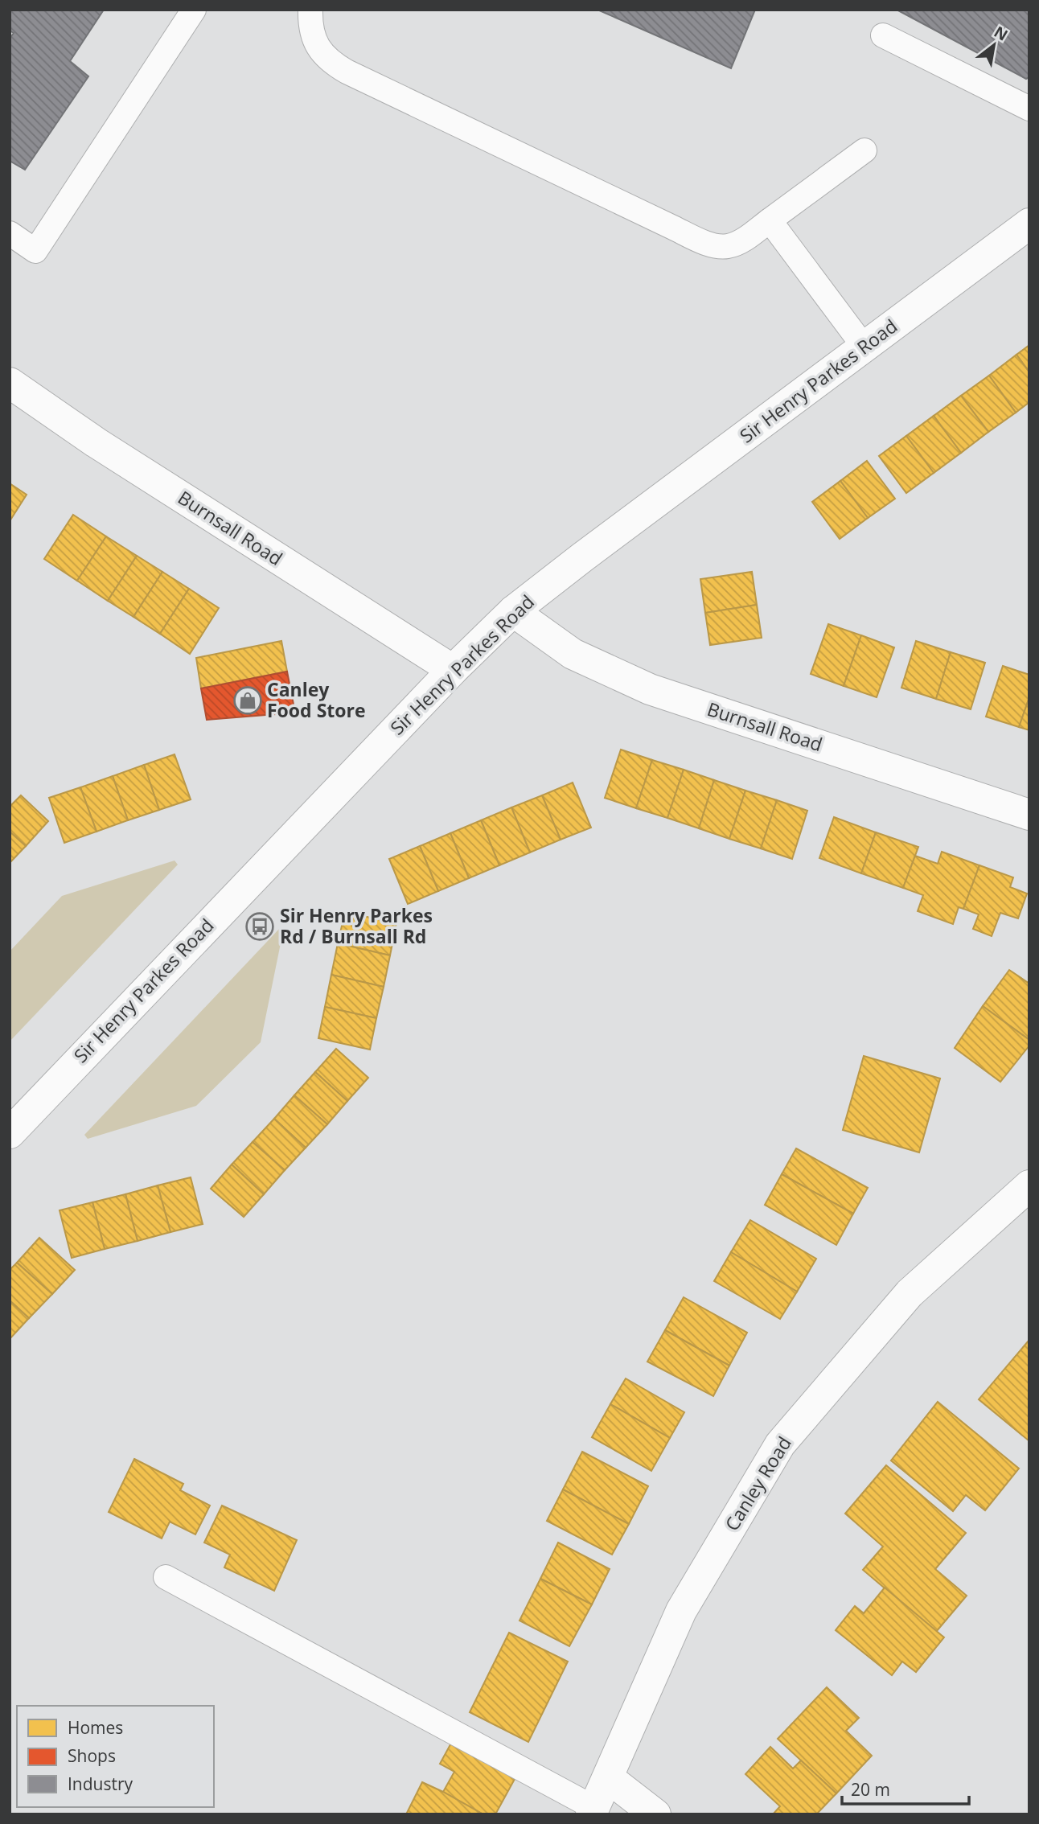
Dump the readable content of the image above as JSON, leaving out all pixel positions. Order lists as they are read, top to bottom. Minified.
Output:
{"streets":{"street":["Sir Henry Parkes Road","Burnsall Road","Canley Road"]},"crossings":[["Sir Henry Parkes Road","Burnsall Road"]],"places":{"shop":["Canley Food Store"],"bus stop":["Sir Henry Parkes Rd / Burnsall Rd"]},"legend":["Homes","Shops","Industry"],"scale_bar":"20 m","north":"top right"}
